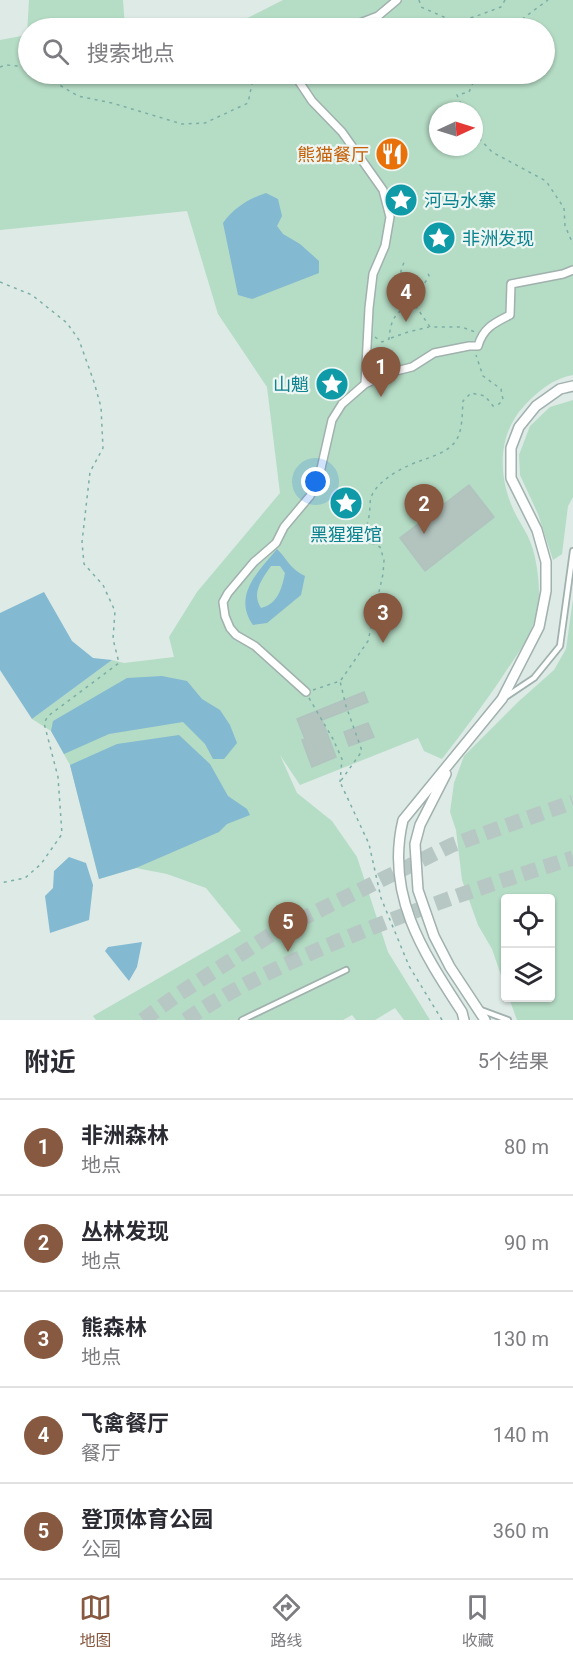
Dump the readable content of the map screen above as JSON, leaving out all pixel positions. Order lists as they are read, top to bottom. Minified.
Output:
{"places":{"restaurant":["熊猫餐厅"],"place":["河马水寨","非洲发现","山魈","黑猩猩馆"]},"north":"right","page":{"search":"搜索地点","pins":["4","1","2","3","5"],"heading":["附近","5个结果"],"list":[{"mark":"1","name":"非洲森林","note":"地点","value":"80 m"},{"mark":"2","name":"丛林发现","note":"地点","value":"90 m"},{"mark":"3","name":"熊森林","note":"地点","value":"130 m"},{"mark":"4","name":"飞禽餐厅","note":"餐厅","value":"140 m"},{"mark":"5","name":"登顶体育公园","note":"公园","value":"360 m"}],"nav":["地图","路线","收藏"]}}
